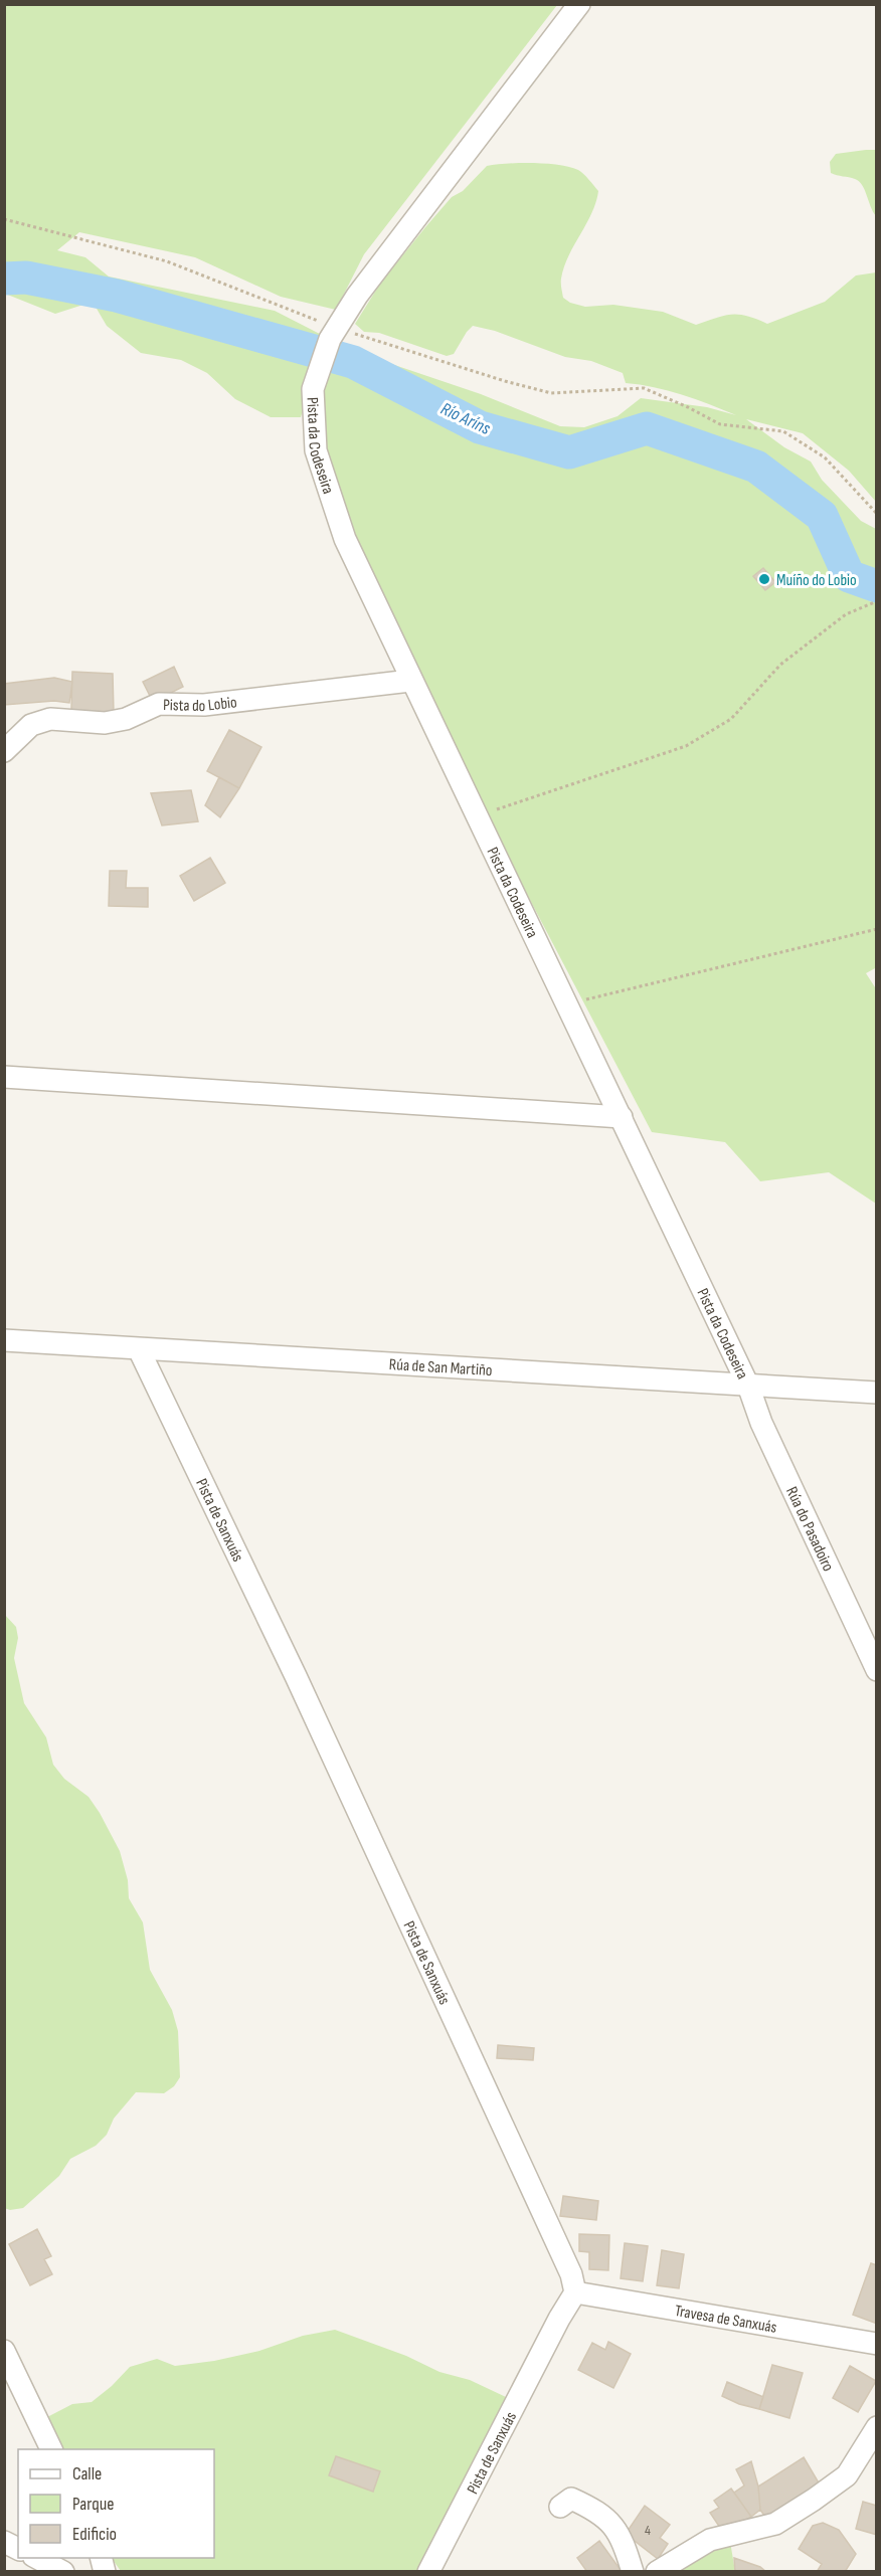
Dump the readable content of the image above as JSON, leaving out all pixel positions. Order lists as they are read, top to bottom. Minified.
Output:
{"streets":{"street":["Pista da Codeseira","Pista do Lobio","Rúa de San Martiño","Pista de Sanxuás","Rúa do Pasadoiro","Travesa de Sanxuás"]},"crossings":[["Pista da Codeseira","Pista do Lobio"],["Pista da Codeseira","Rúa de San Martiño"],["Pista da Codeseira","Rúa do Pasadoiro"],["Rúa de San Martiño","Pista de Sanxuás"],["Rúa de San Martiño","Rúa do Pasadoiro"],["Pista de Sanxuás","Travesa de Sanxuás"]],"water":["Río Aríns"],"places":["Muíño do Lobio"],"house_numbers":["4"],"legend":["Calle","Parque","Edificio"]}
